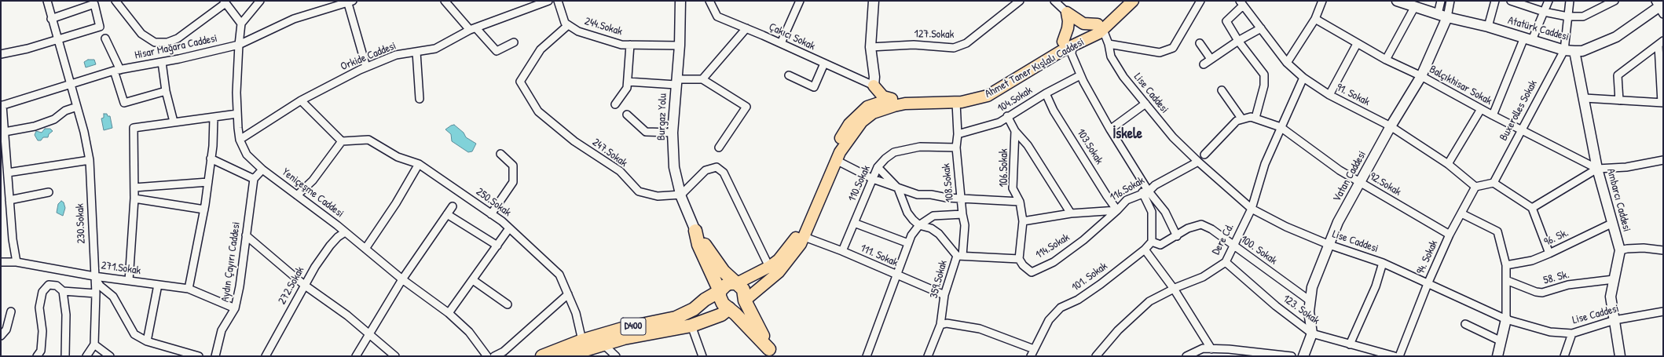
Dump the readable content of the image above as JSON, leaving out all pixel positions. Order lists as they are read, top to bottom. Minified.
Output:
{"streets":{"highway":["D400"],"main road":["Ahmet Taner Kışlalı Caddesi"],"street":["244.Sokak","Atatürk Caddesi","127.Sokak","Çakıcı Sokak","Hisar Mağara Caddesi","Orkide Caddesi","Balçıkhisar Sokak","Lise Caddesi","91. Sokak","104.Sokak","Buxerolles Sokak","Burgaz Yolu","103.Sokak","247.Sokak","106.Sokak","Vatan Caddesi","108.Sokak","110.Sokak","92.Sokak","116.Sokak","Yeniçeşme Caddesi","Ambarcı Caddesi","250.Sokak","230.Sokak","96. Sk.","Dere Cd.","114.Sokak","100. Sokak","111. Sokak","94. Sokak","Aydın Çayırı Caddesi","271.Sokak","101. Sokak","58. Sk.","359.Sokak","272.Sokak","123. Sokak"]},"crossings":[["244.Sokak","Burgaz Yolu"],["244.Sokak","247.Sokak"],["Atatürk Caddesi","Buxerolles Sokak"],["Atatürk Caddesi","Vatan Caddesi"],["Atatürk Caddesi","Ambarcı Caddesi"],["Hisar Mağara Caddesi","Yeniçeşme Caddesi"],["Hisar Mağara Caddesi","230.Sokak"],["Orkide Caddesi","Yeniçeşme Caddesi"],["Ahmet Taner Kışlalı Caddesi","Lise Caddesi"],["Ahmet Taner Kışlalı Caddesi","108.Sokak"],["Ahmet Taner Kışlalı Caddesi","111. Sokak"],["Ahmet Taner Kışlalı Caddesi","D400"],["Balçıkhisar Sokak","Buxerolles Sokak"],["Balçıkhisar Sokak","Vatan Caddesi"],["Balçıkhisar Sokak","Ambarcı Caddesi"],["Lise Caddesi","Vatan Caddesi"],["Lise Caddesi","116.Sokak"],["Lise Caddesi","Ambarcı Caddesi"],["Lise Caddesi","Dere Cd."],["Lise Caddesi","94. Sokak"],["91. Sokak","Vatan Caddesi"],["91. Sokak","Dere Cd."],["91. Sokak","94. Sokak"],["104.Sokak","103.Sokak"],["104.Sokak","108.Sokak"],["Burgaz Yolu","247.Sokak"],["103.Sokak","116.Sokak"],["103.Sokak","114.Sokak"],["106.Sokak","116.Sokak"],["106.Sokak","114.Sokak"],["Vatan Caddesi","92.Sokak"],["Vatan Caddesi","100. Sokak"],["Vatan Caddesi","123. Sokak"],["108.Sokak","110.Sokak"],["108.Sokak","359.Sokak"],["110.Sokak","111. Sokak"],["92.Sokak","Dere Cd."],["92.Sokak","94. Sokak"],["116.Sokak","114.Sokak"],["Yeniçeşme Caddesi","272.Sokak"],["Ambarcı Caddesi","96. Sk."],["Ambarcı Caddesi","58. Sk."],["250.Sokak","D400"],["230.Sokak","271.Sokak"],["Dere Cd.","100. Sokak"],["Dere Cd.","123. Sokak"],["114.Sokak","359.Sokak"],["111. Sokak","359.Sokak"],["Aydın Çayırı Caddesi","271.Sokak"]],"districts":["İskele"]}
